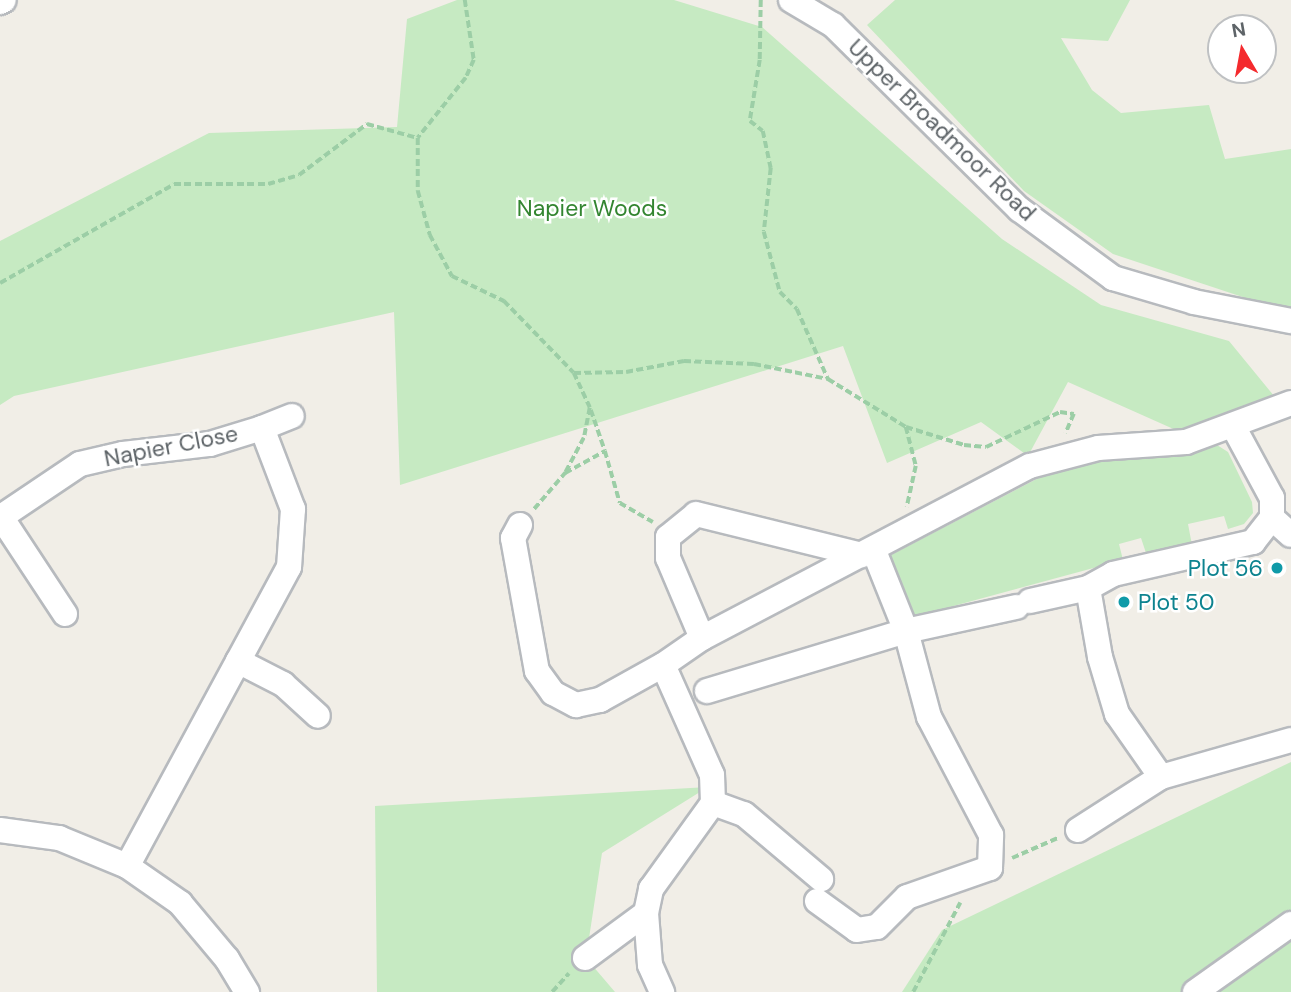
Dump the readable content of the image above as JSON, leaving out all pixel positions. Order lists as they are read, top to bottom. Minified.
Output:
{"streets":{"street":["Upper Broadmoor Road","Napier Close"]},"parks":["Napier Woods"],"places":["Plot 56","Plot 50"],"north":"top"}
